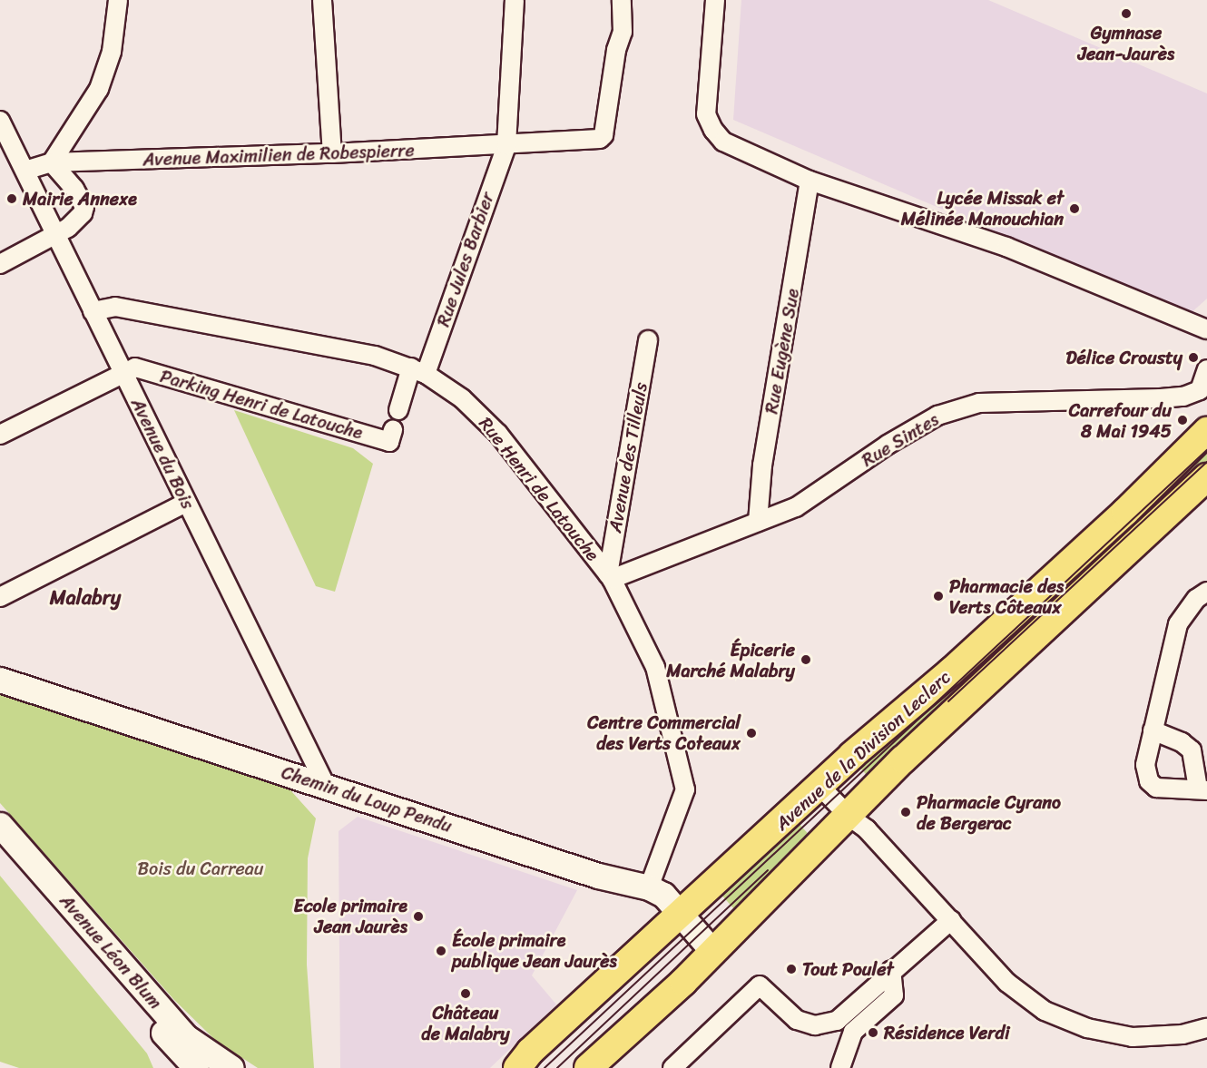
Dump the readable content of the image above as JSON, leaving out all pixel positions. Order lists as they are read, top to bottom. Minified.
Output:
{"streets":{"main road":["Avenue de la Division Leclerc","Chemin du Loup Pendu","Avenue Léon Blum"],"street":["Avenue Maximilien de Robespierre","Rue Jules Barbier","Rue Eugène Sue","Parking Henri de Latouche","Rue Sintes","Avenue du Bois","Avenue des Tilleuls","Rue Henri de Latouche"]},"crossings":[["Avenue Maximilien de Robespierre","Rue Jules Barbier"],["Avenue Maximilien de Robespierre","Avenue du Bois"],["Rue Jules Barbier","Rue Henri de Latouche"],["Rue Eugène Sue","Rue Sintes"],["Parking Henri de Latouche","Avenue du Bois"],["Rue Sintes","Avenue des Tilleuls"],["Rue Sintes","Rue Henri de Latouche"],["Avenue du Bois","Rue Henri de Latouche"],["Avenue du Bois","Chemin du Loup Pendu"],["Avenue des Tilleuls","Rue Henri de Latouche"],["Rue Henri de Latouche","Chemin du Loup Pendu"],["Avenue de la Division Leclerc","Chemin du Loup Pendu"]],"districts":["Malabry"],"parks":["Bois du Carreau"],"places":["Gymnase Jean-Jaurès","Mairie Annexe","Lycée Missak et Mélinée Manouchian","Délice Crousty","Carrefour du 8 Mai 1945","Pharmacie des Verts Côteaux","Épicerie Marché Malabry","Centre Commercial des Verts Coteaux","Pharmacie Cyrano de Bergerac","Ecole primaire Jean Jaurès","École primaire publique Jean Jaurès","Tout Poulet","Château de Malabry","Résidence Verdi"]}
